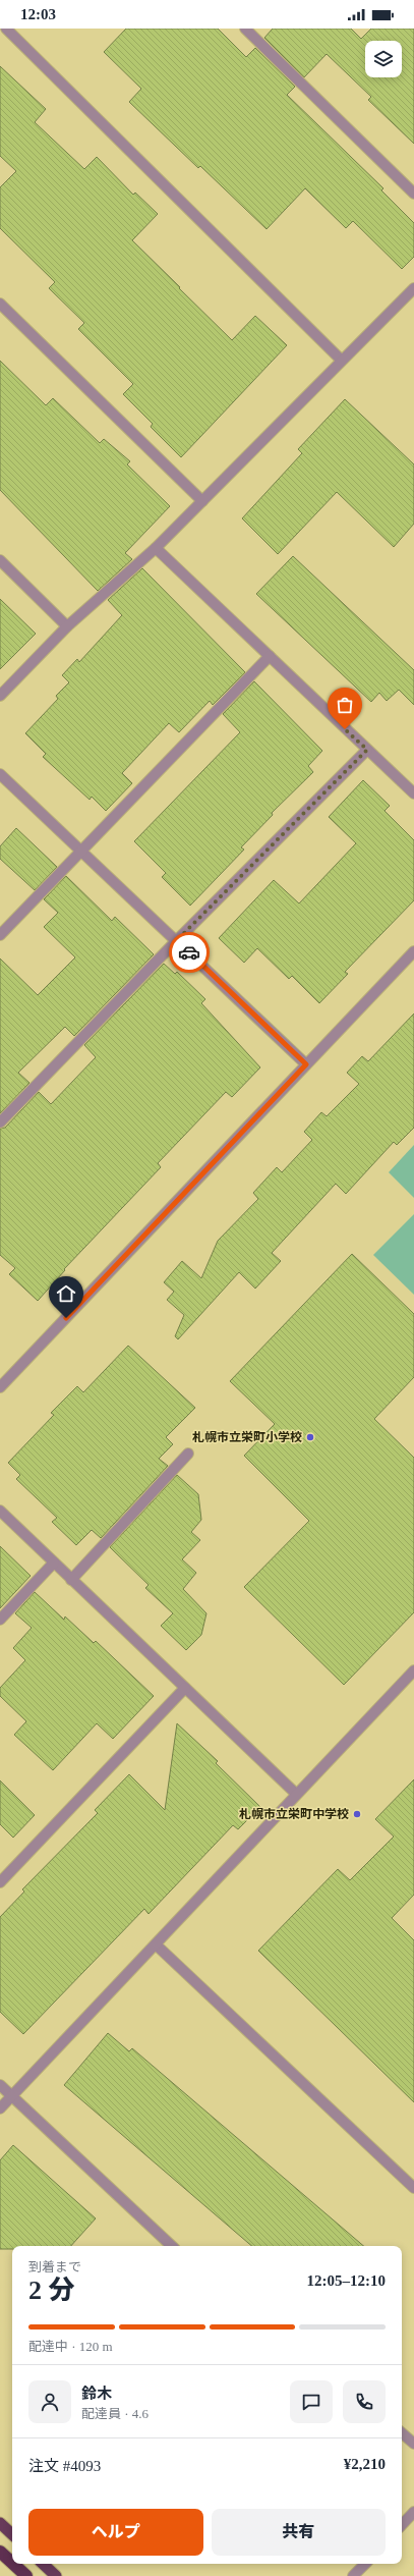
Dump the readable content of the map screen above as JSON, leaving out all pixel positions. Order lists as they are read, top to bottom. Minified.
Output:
{"places":["札幌市立栄町小学校","札幌市立栄町中学校"],"page":{"status":"12:03","heading":["2 分","到着まで","12:05–12:10"],"panel":["鈴木","配達員 · 4.6","注文 #4093","¥2,210"],"bar":"配達中 · 120 m","buttons":["ヘルプ","共有"]}}
